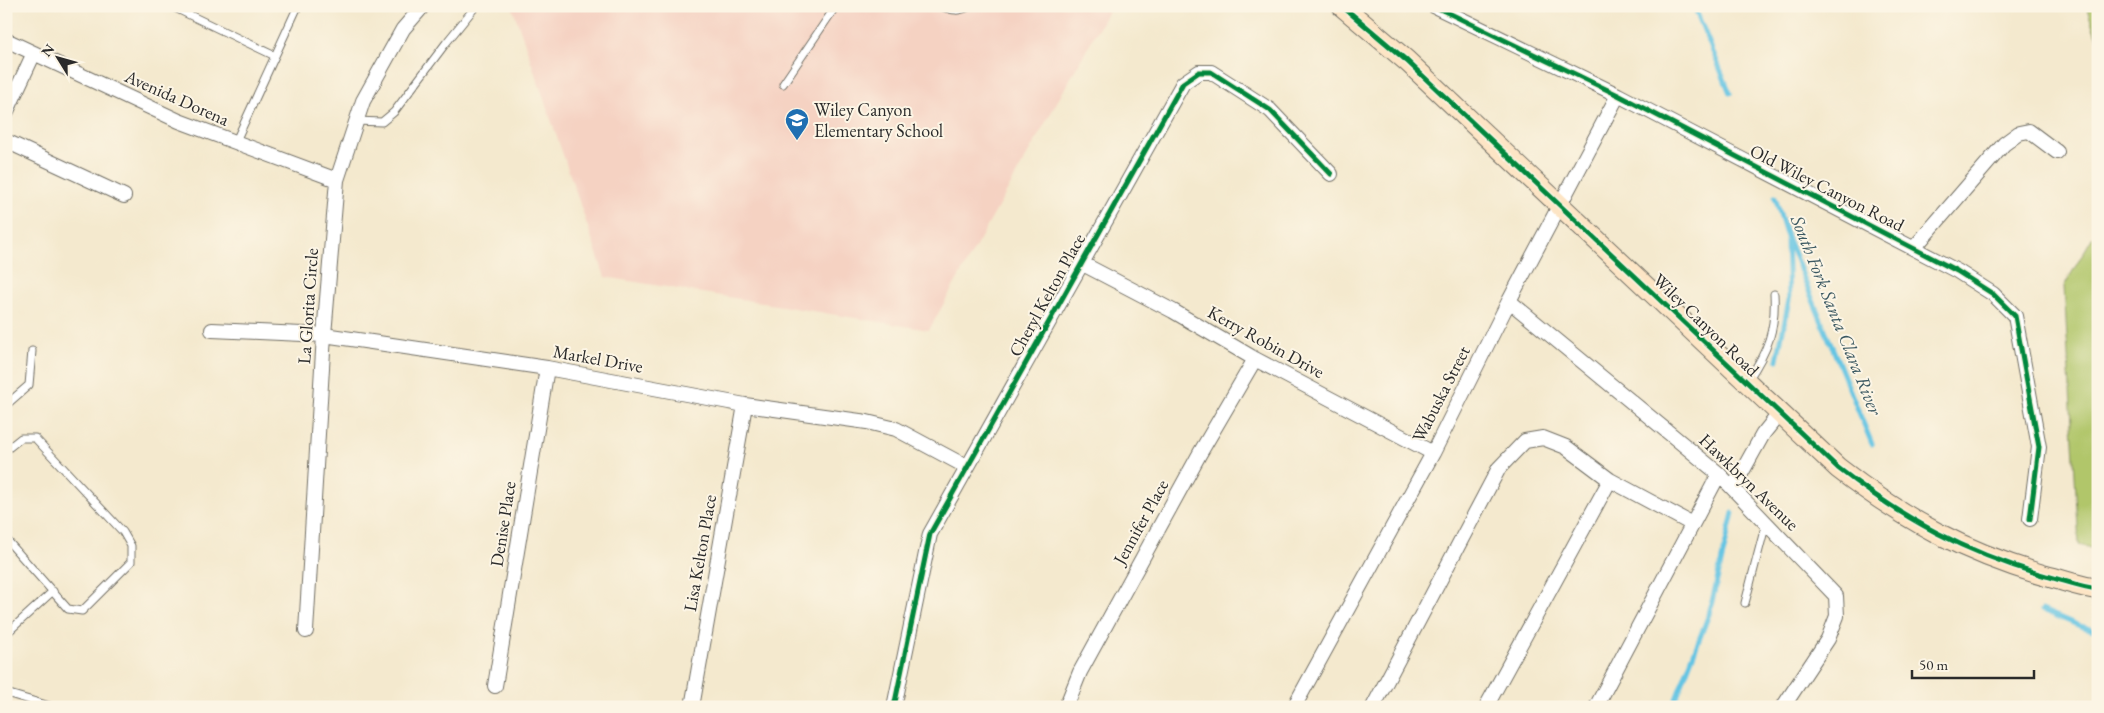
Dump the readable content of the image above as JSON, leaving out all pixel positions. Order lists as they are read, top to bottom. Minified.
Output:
{"streets":{"street":["Avenida Dorena","Old Wiley Canyon Road","Cheryl Kelton Place","La Glorita Circle","Wiley Canyon Road","Kerry Robin Drive","Markel Drive","Wabuska Street","Hawkbryn Avenue","Jennifer Place","Denise Place","Lisa Kelton Place"]},"crossings":[["Avenida Dorena","La Glorita Circle"],["Old Wiley Canyon Road","Wabuska Street"],["Cheryl Kelton Place","Kerry Robin Drive"],["Cheryl Kelton Place","Markel Drive"],["La Glorita Circle","Markel Drive"],["Wiley Canyon Road","Wabuska Street"],["Kerry Robin Drive","Wabuska Street"],["Kerry Robin Drive","Jennifer Place"],["Markel Drive","Denise Place"],["Markel Drive","Lisa Kelton Place"],["Wabuska Street","Hawkbryn Avenue"]],"water":["South Fork Santa Clara River"],"places":{"school or university":["Wiley Canyon Elementary School"]},"scale_bar":"50 m","north":"top left"}
